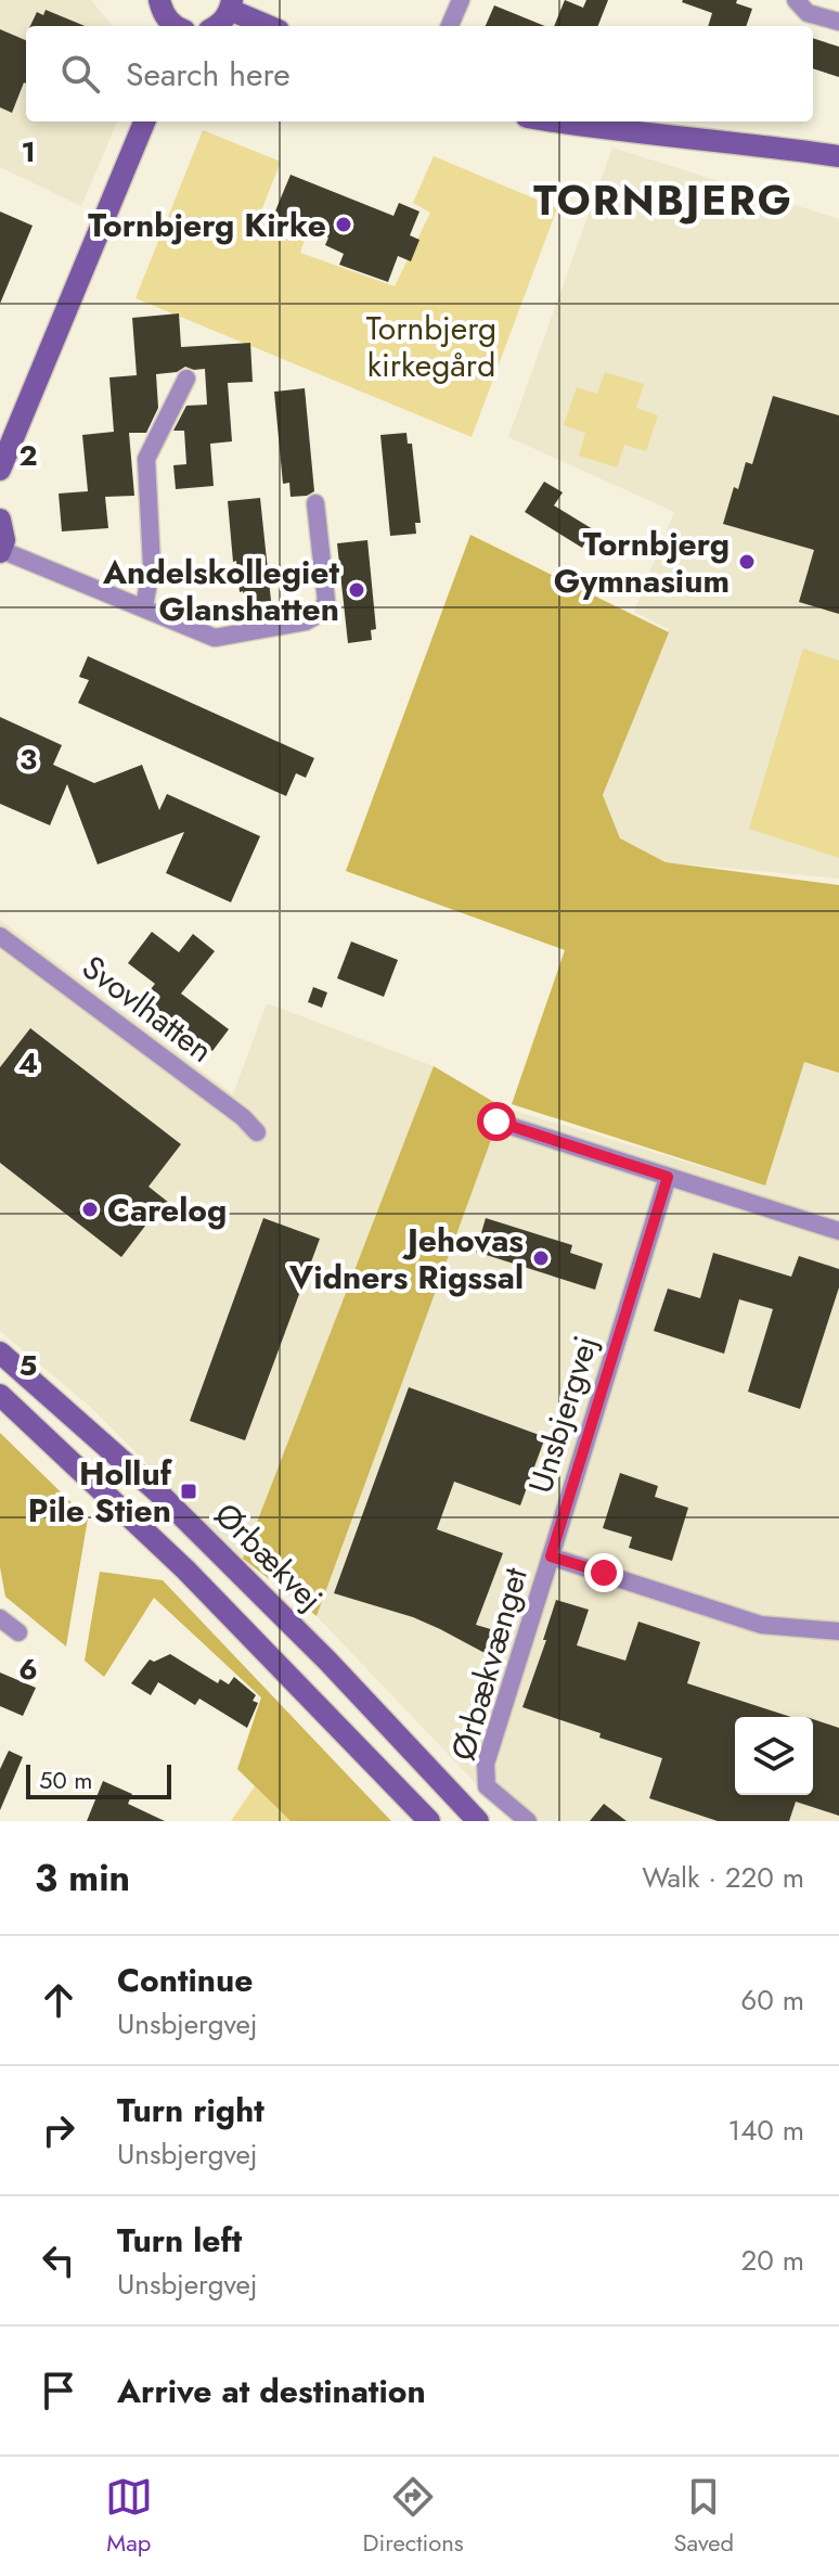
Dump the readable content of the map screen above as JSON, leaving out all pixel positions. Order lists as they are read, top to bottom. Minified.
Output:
{"streets":{"main road":["Ørbækvej"],"street":["Svovlhatten","Unsbjergvej","Ørbækvænget"]},"crossings":[["Unsbjergvej","Ørbækvænget"]],"districts":["TORNBJERG"],"parks":["Tornbjerg kirkegård"],"places":{"other":["Tornbjerg Kirke","Tornbjerg Gymnasium","Andelskollegiet Glanshatten","Carelog","Jehovas Vidners Rigssal"],"transit":["Holluf Pile Stien"]},"scale_bar":"50 m","page":{"search":"Search here","scale":"50 m","heading":["3 min","Walk · 220 m"],"list":[["Continue","Unsbjergvej","60 m"],["Turn right","Unsbjergvej","140 m"],["Turn left","Unsbjergvej","20 m"],"Arrive at destination"],"nav":["Map","Directions","Saved"]},"grid":{"rows":["1","2","3","4","5","6"]}}
